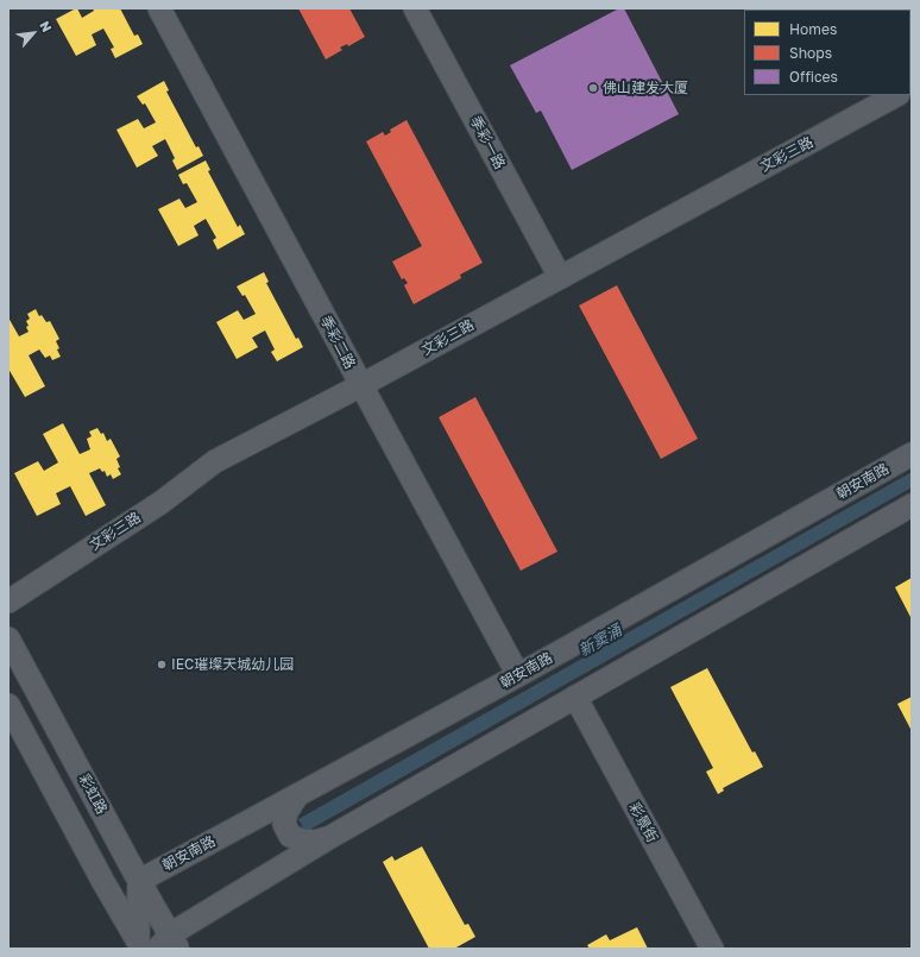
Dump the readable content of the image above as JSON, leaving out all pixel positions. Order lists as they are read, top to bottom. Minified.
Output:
{"streets":{"street":["季彩一路","文彩三路","季彩二路","朝安南路","彩虹路","彩景街"]},"crossings":[["季彩一路","文彩三路"],["文彩三路","季彩二路"],["季彩二路","朝安南路"],["朝安南路","彩虹路"]],"water":["新窦涌"],"places":["佛山建发大厦","IEC璀璨天城幼儿园"],"legend":["Homes","Shops","Offices"],"north":"top right"}
